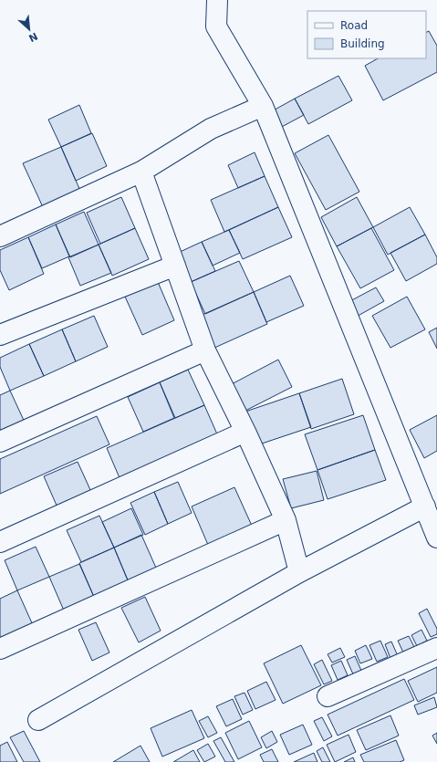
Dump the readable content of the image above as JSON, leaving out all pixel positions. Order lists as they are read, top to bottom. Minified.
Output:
{"legend":["Road","Building"],"north":"bottom right"}
